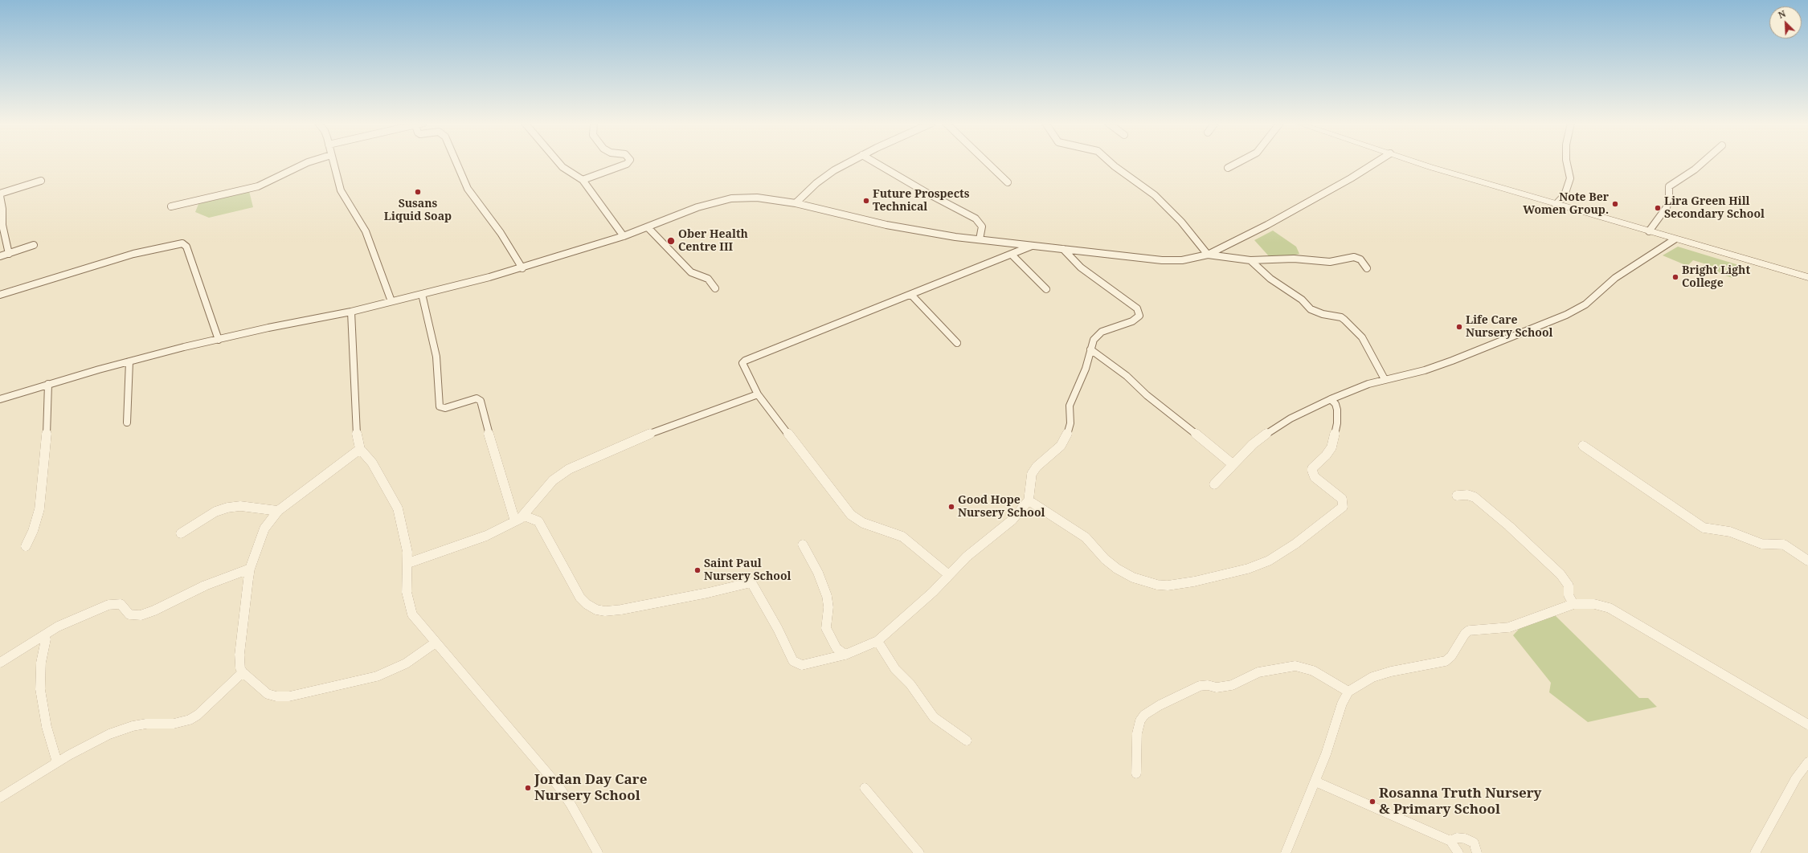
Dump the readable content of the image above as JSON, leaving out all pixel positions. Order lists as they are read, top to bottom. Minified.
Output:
{"places":["Susans Liquid Soap","Future Prospects Technical","Note Ber Women Group.","Lira Green Hill Secondary School","Ober Health Centre III","Bright Light College","Life Care Nursery School","Good Hope Nursery School","Saint Paul Nursery School","Jordan Day Care Nursery School","Rosanna Truth Nursery & Primary School"],"north":"top left"}
